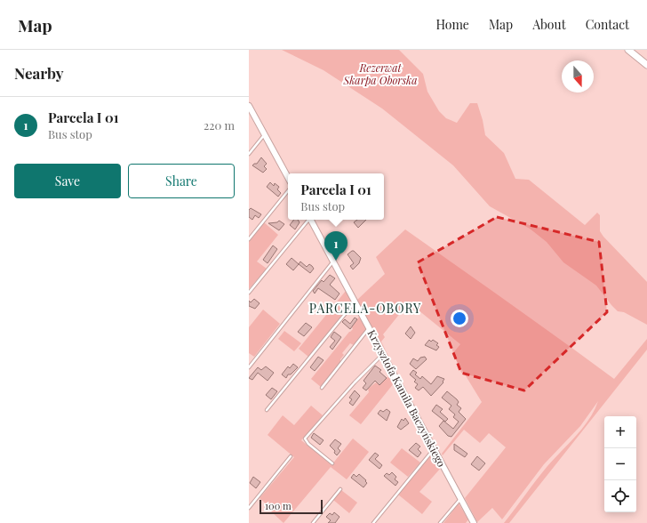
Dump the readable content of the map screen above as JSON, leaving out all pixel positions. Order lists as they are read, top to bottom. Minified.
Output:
{"streets":{"street":["Krzysztofa Kamila Baczyńskiego"]},"districts":["PARCELA-OBORY"],"parks":["Rezerwat Skarpa Oborska"],"scale_bar":"100 m","north":"bottom","page":{"header":"Map","nav":["Home","Map","About","Contact"],"heading":"Nearby","list":[{"mark":"1","name":"Parcela I 01","note":"Bus stop","value":"220 m"}],"buttons":["Save","Share"],"popup":["Parcela I 01","Bus stop"],"pins":"1","map_buttons":["+","−"],"scale":"100 m"}}
